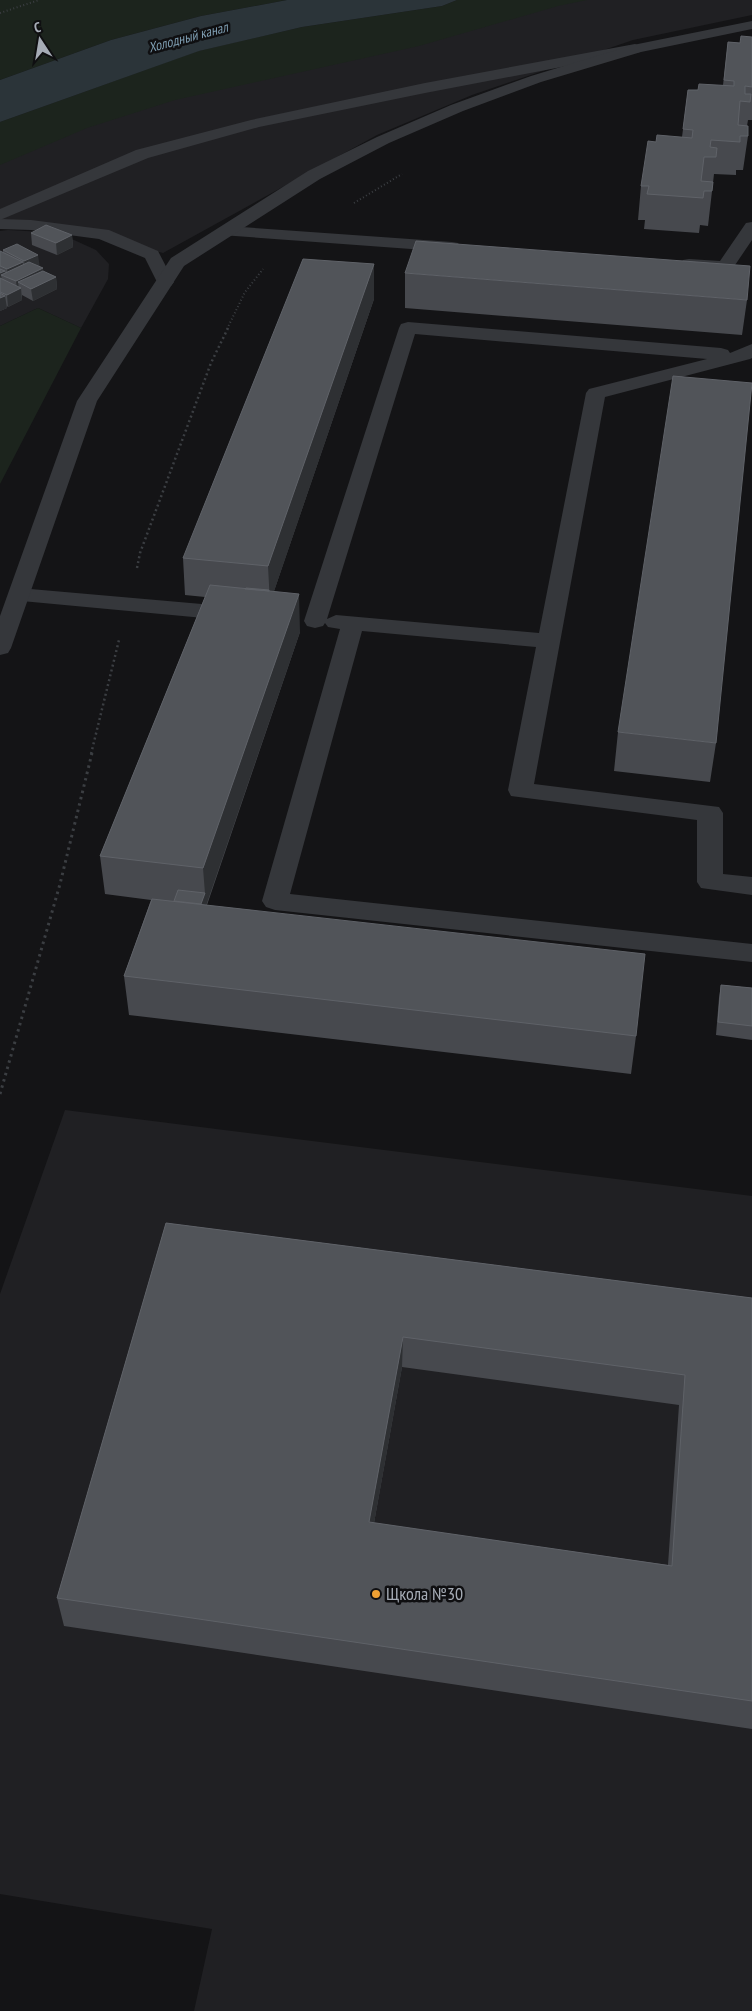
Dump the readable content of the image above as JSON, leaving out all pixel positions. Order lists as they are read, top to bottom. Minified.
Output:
{"water":["Холодный канал"],"places":["Щкола №30"],"north":"top"}
